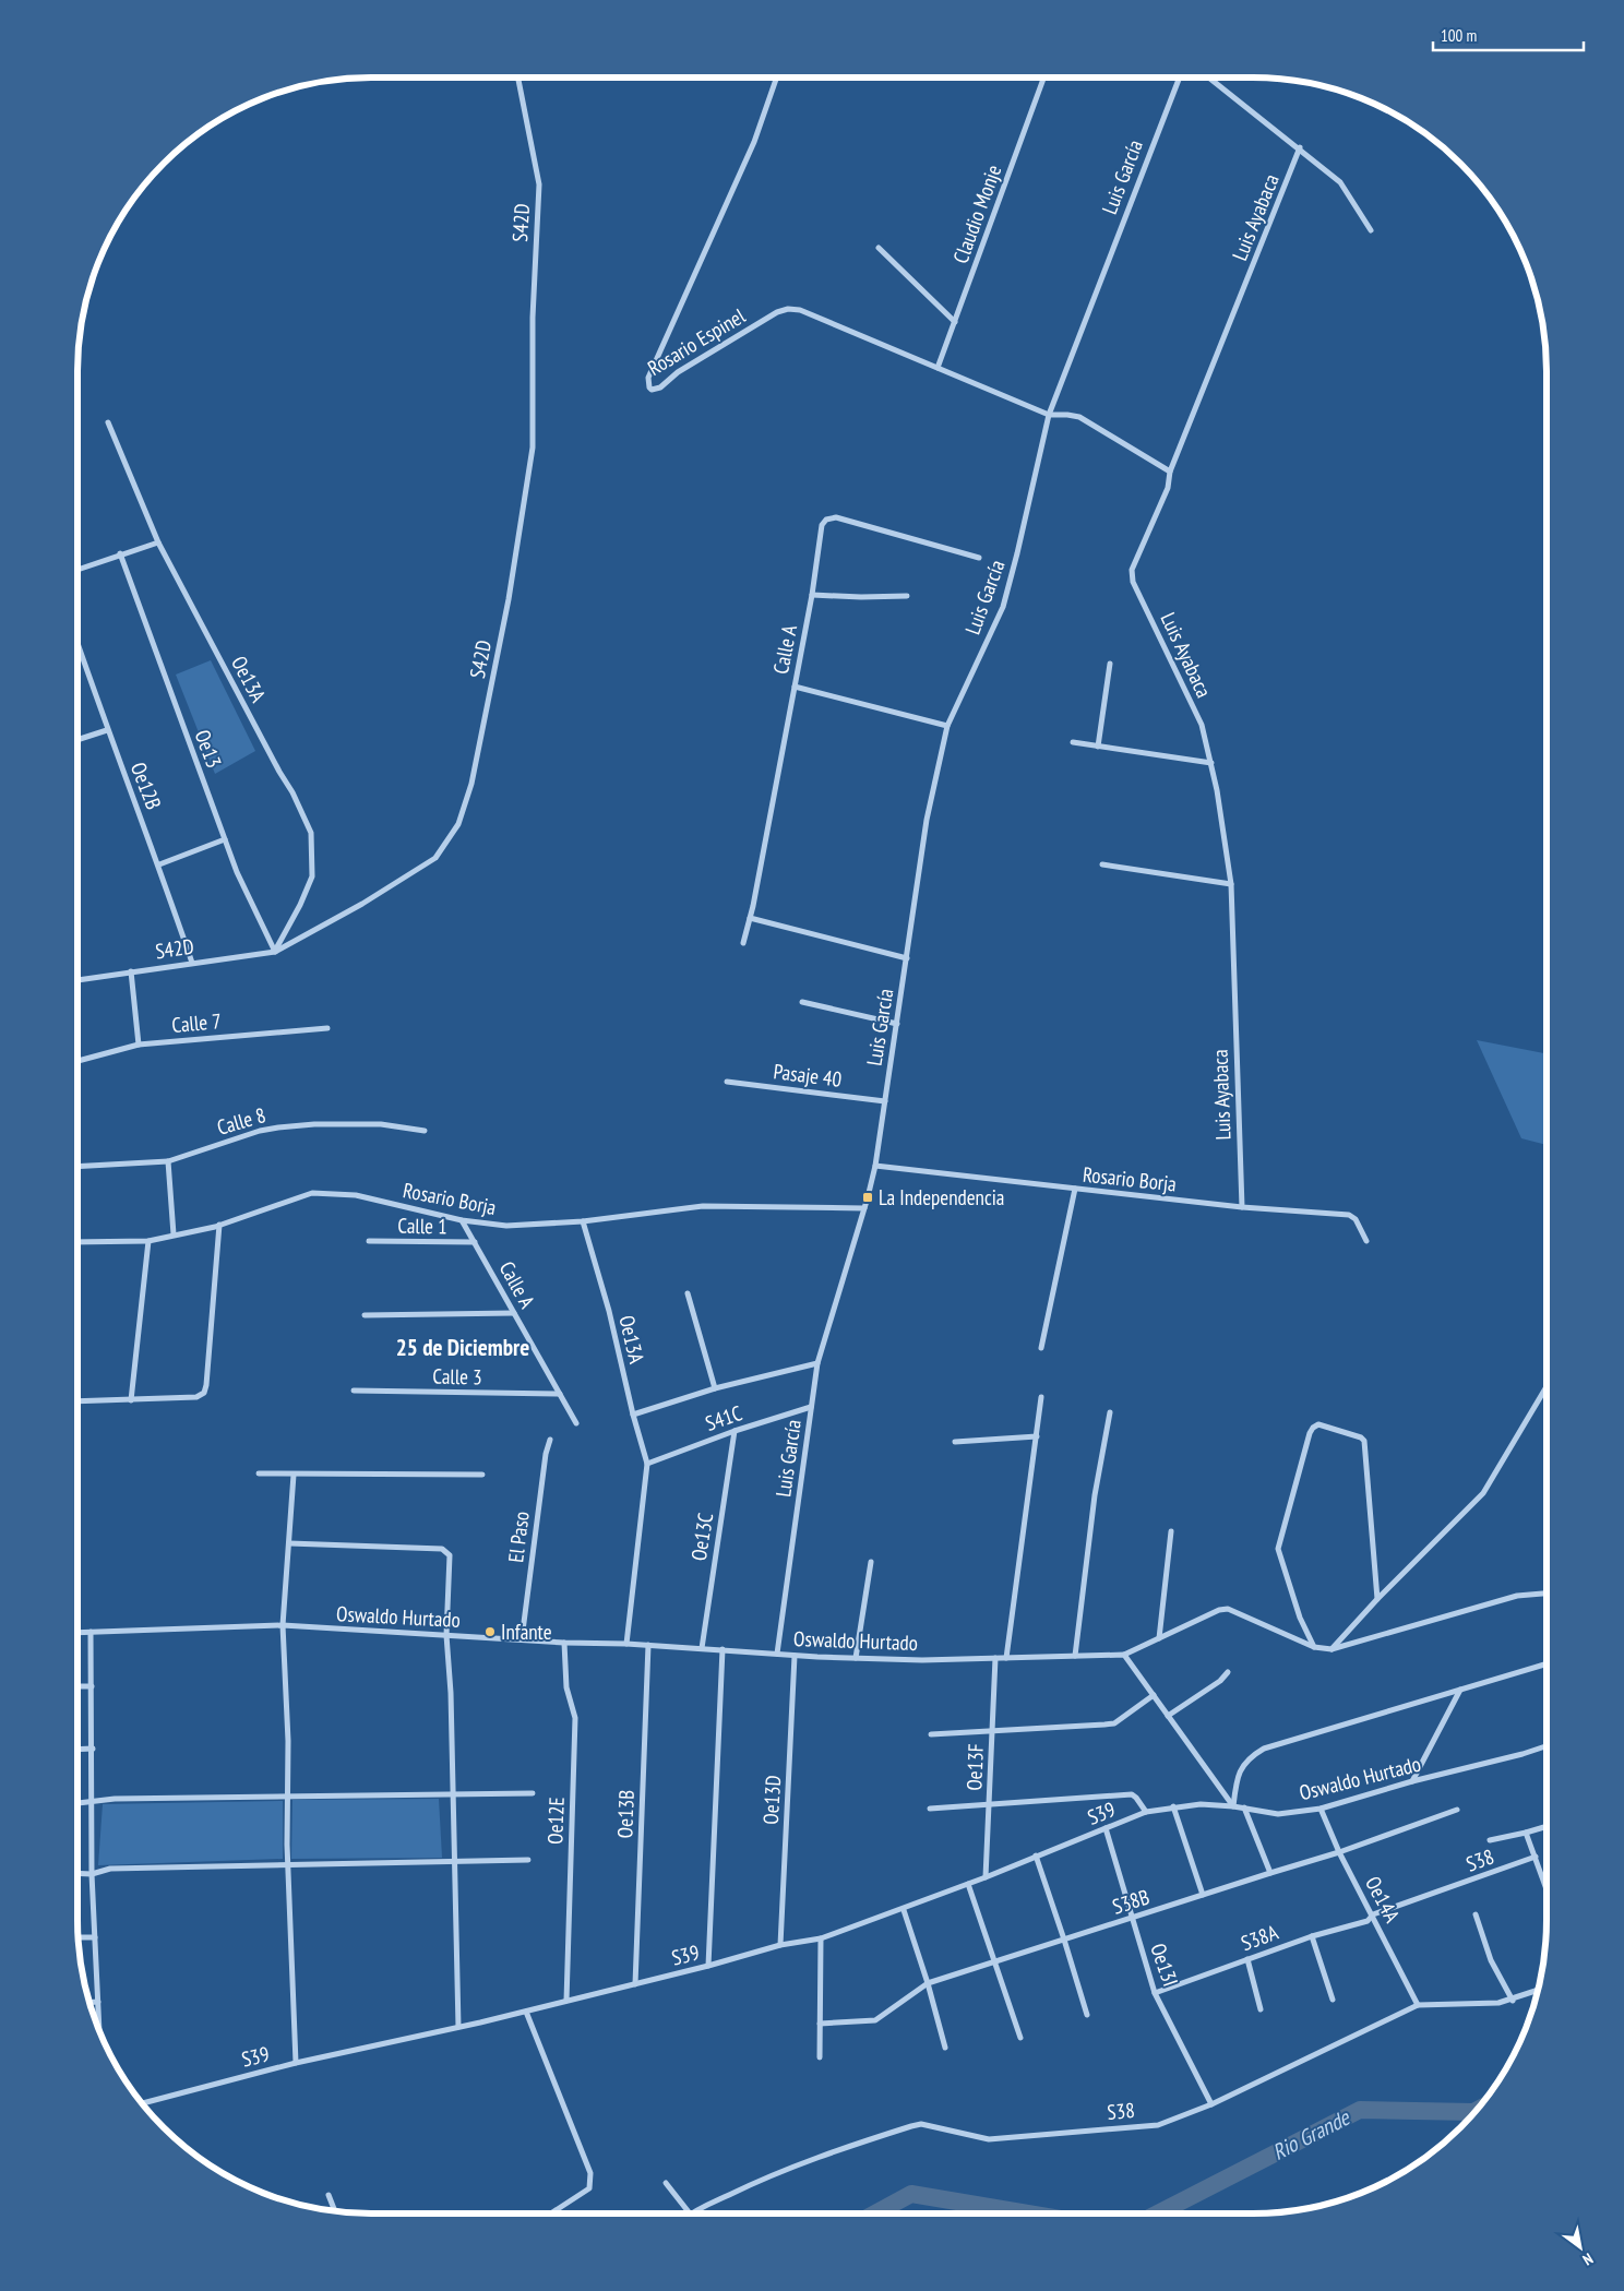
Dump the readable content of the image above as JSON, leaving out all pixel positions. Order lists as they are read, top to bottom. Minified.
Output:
{"streets":{"street":["Luis García","Claudio Monje","Luis Ayabaca","S42D","Rosario Espinel","Calle A","Oe13A","Oe13","Oe12B","Calle 7","Pasaje 40","Calle 8","Rosario Borja","Calle 1","Calle 3","S41C","El Paso","Oe13C","Oswaldo Hurtado","Oe13F","Oe13D","S39","Oe13B","Oe12E","S38","Oe14A","S38B","S38A","Oe13I"]},"crossings":[["Luis García","Rosario Espinel"],["Luis García","Pasaje 40"],["Luis García","Rosario Borja"],["Luis García","S41C"],["Luis García","Oswaldo Hurtado"],["Claudio Monje","Rosario Espinel"],["Luis Ayabaca","Rosario Borja"],["S42D","Oe13A"],["S42D","Oe13"],["S42D","Oe12B"],["Calle A","Rosario Borja"],["Calle A","Calle 1"],["Calle A","Calle 3"],["Oe13A","Oe13"],["Oe13A","Rosario Borja"],["Oe13A","S41C"],["S41C","Oe13C"],["El Paso","Oswaldo Hurtado"],["Oe13C","Oswaldo Hurtado"],["Oswaldo Hurtado","Oe13F"],["Oswaldo Hurtado","Oe13D"],["Oswaldo Hurtado","S39"],["Oswaldo Hurtado","Oe13B"],["Oswaldo Hurtado","Oe12E"],["Oswaldo Hurtado","Oe14A"],["Oe13F","S39"],["Oe13D","S39"],["S39","Oe13B"],["S39","Oe12E"],["S39","Oe13I"],["S38","Oe14A"],["S38","S38A"],["S38","Oe13I"],["Oe14A","S38B"],["Oe14A","S38A"],["S38B","Oe13I"],["S38A","Oe13I"]],"districts":["25 de Diciembre"],"water":["Rio Grande"],"places":{"transit":["La Independencia"],"other":["Infante"]},"scale_bar":"100 m","north":"bottom right"}
